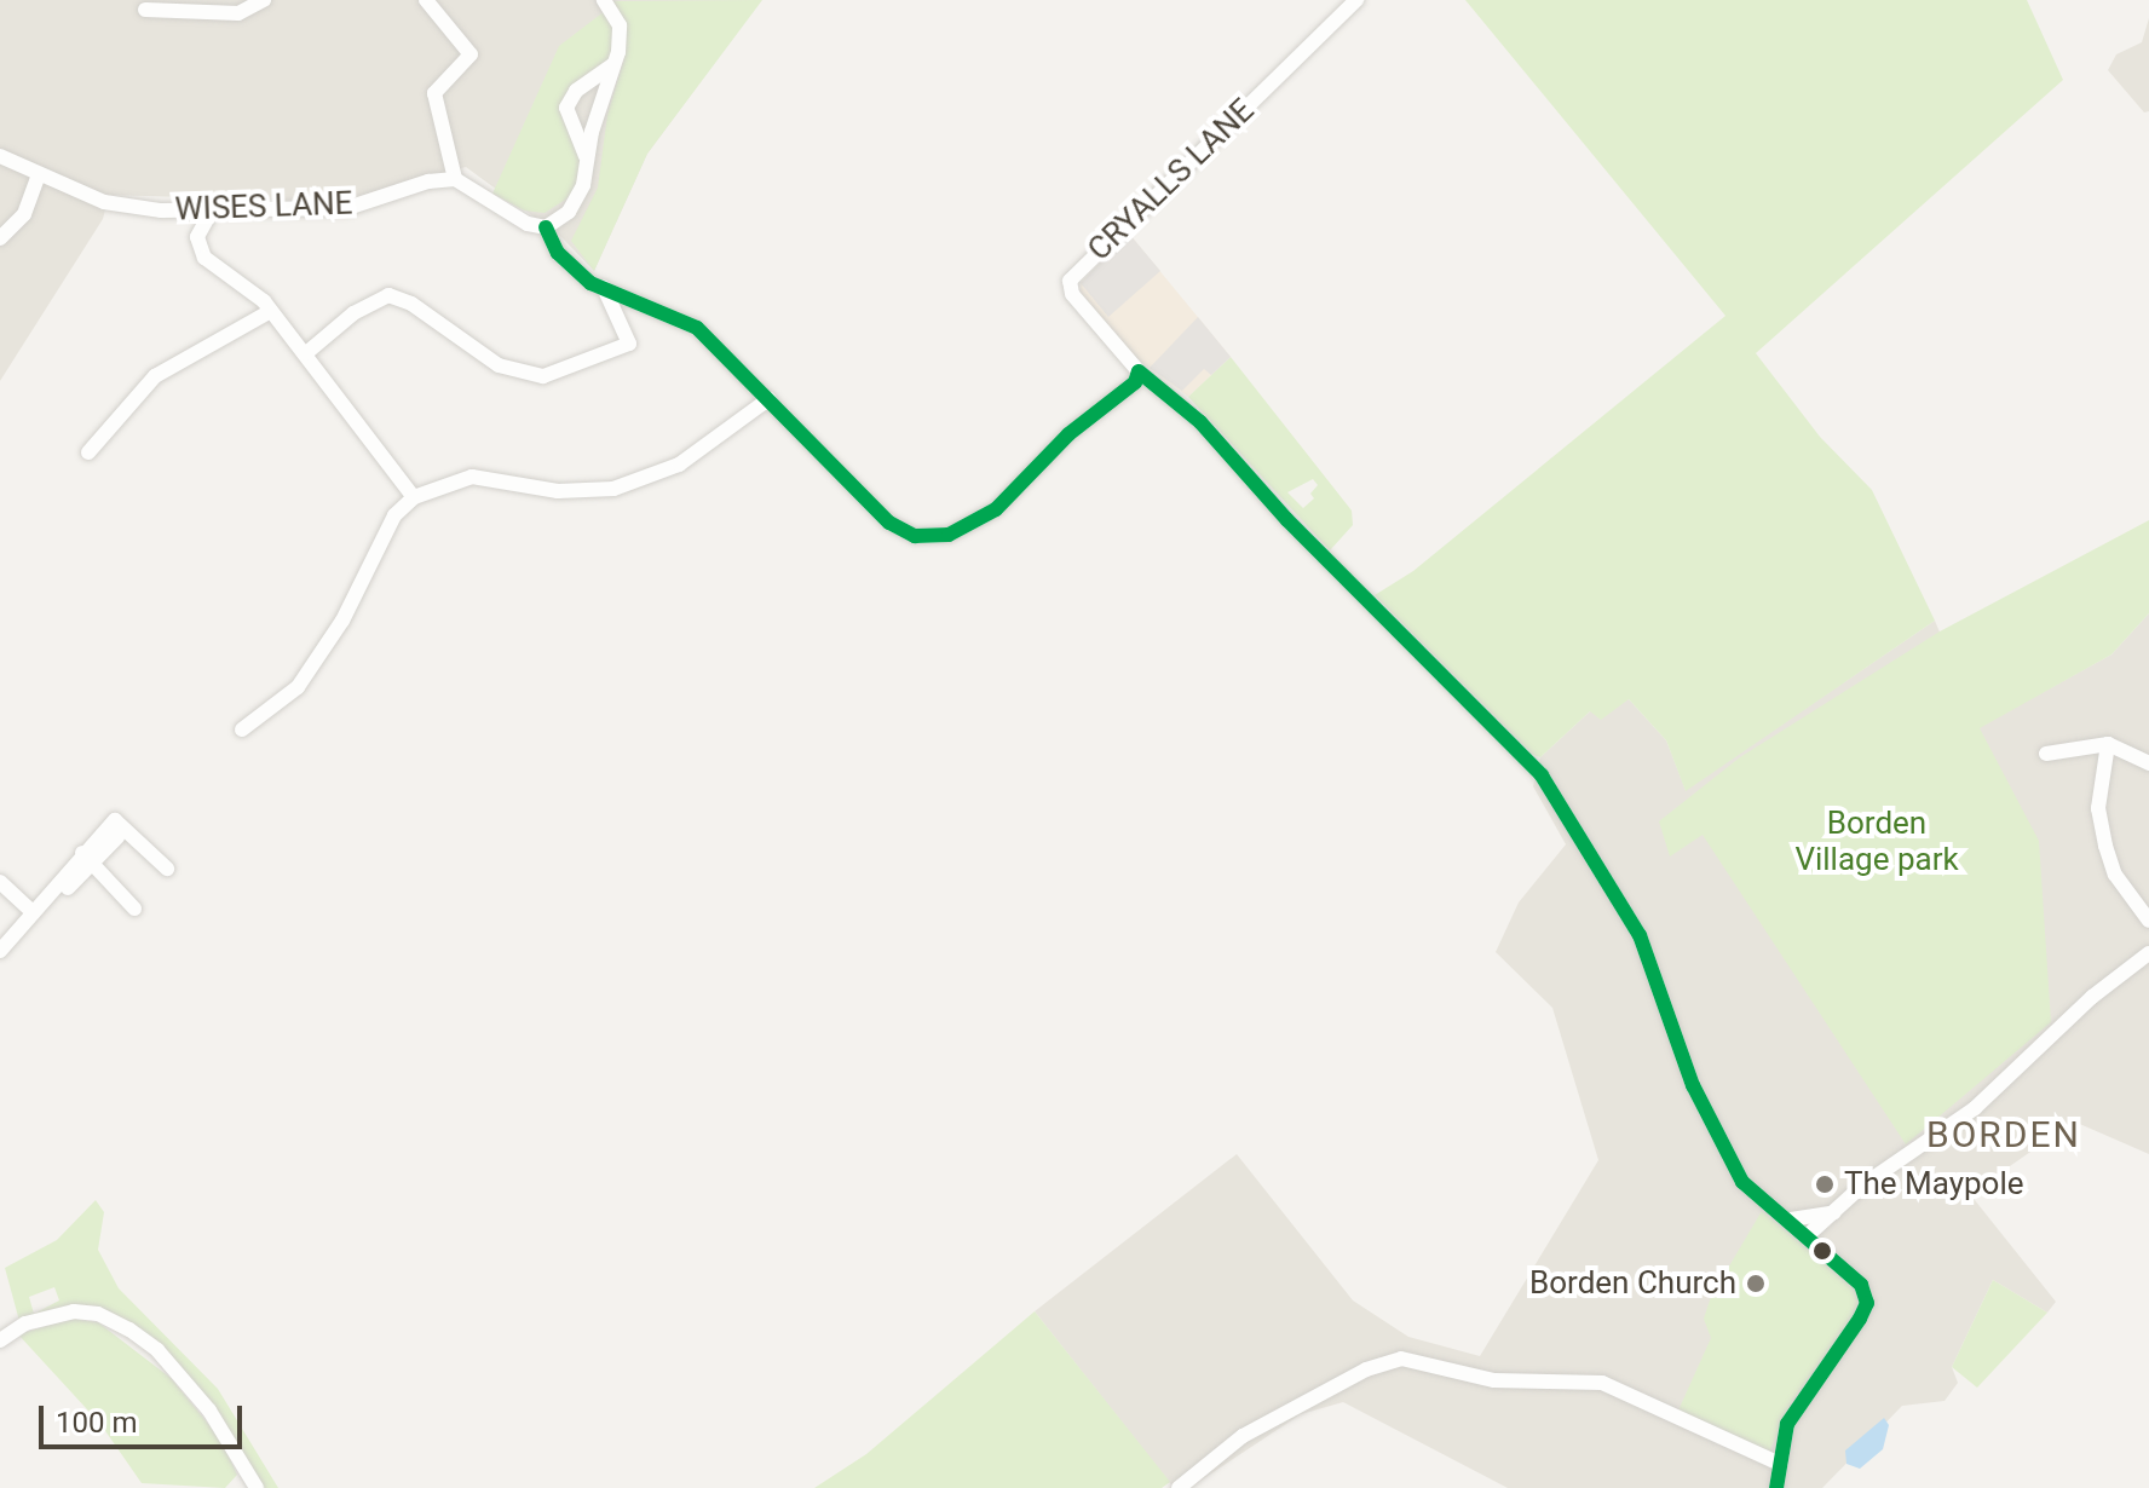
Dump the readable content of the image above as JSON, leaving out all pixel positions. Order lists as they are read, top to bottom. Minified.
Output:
{"streets":{"street":["CRYALLS LANE","WISES LANE"]},"districts":["BORDEN"],"parks":["Borden Village park"],"places":["The Maypole","Borden Church"],"scale_bar":"100 m"}
